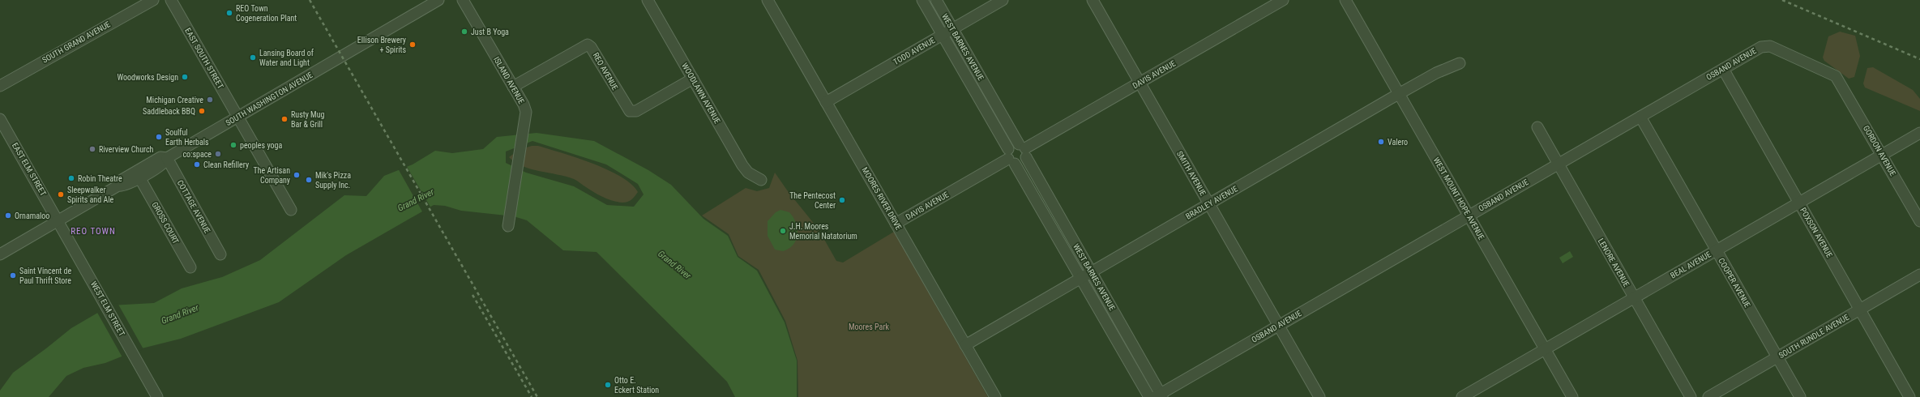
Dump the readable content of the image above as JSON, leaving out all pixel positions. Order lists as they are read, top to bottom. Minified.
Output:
{"streets":{"street":["SOUTH GRAND AVENUE","WEST BARNES AVENUE","TODD AVENUE","EAST SOUTH STREET","OSBAND AVENUE","REO AVENUE","DAVIS AVENUE","ISLAND AVENUE","WOODLAWN AVENUE","SOUTH WASHINGTON AVENUE","GORDON AVENUE","EAST ELM STREET","SMITH AVENUE","MOORES RIVER DRIVE","WEST MOUNT HOPE AVENUE","BRADLEY AVENUE","COTTAGE AVENUE","GROSS COURT","POXSON AVENUE","LENORE AVENUE","BEAL AVENUE","COOPER AVENUE","WEST ELM STREET","SOUTH RUNDLE AVENUE"]},"crossings":[["WEST BARNES AVENUE","TODD AVENUE"],["WEST BARNES AVENUE","OSBAND AVENUE"],["WEST BARNES AVENUE","DAVIS AVENUE"],["WEST BARNES AVENUE","BRADLEY AVENUE"],["TODD AVENUE","MOORES RIVER DRIVE"],["EAST SOUTH STREET","SOUTH WASHINGTON AVENUE"],["OSBAND AVENUE","GORDON AVENUE"],["OSBAND AVENUE","SMITH AVENUE"],["OSBAND AVENUE","WEST MOUNT HOPE AVENUE"],["OSBAND AVENUE","POXSON AVENUE"],["OSBAND AVENUE","LENORE AVENUE"],["OSBAND AVENUE","COOPER AVENUE"],["REO AVENUE","ISLAND AVENUE"],["REO AVENUE","WOODLAWN AVENUE"],["DAVIS AVENUE","SMITH AVENUE"],["DAVIS AVENUE","MOORES RIVER DRIVE"],["SOUTH WASHINGTON AVENUE","EAST ELM STREET"],["SOUTH WASHINGTON AVENUE","COTTAGE AVENUE"],["SOUTH WASHINGTON AVENUE","GROSS COURT"],["SOUTH WASHINGTON AVENUE","WEST ELM STREET"],["GORDON AVENUE","BEAL AVENUE"],["EAST ELM STREET","WEST ELM STREET"],["SMITH AVENUE","BRADLEY AVENUE"],["MOORES RIVER DRIVE","BRADLEY AVENUE"],["WEST MOUNT HOPE AVENUE","BRADLEY AVENUE"],["WEST MOUNT HOPE AVENUE","BEAL AVENUE"],["POXSON AVENUE","BEAL AVENUE"],["POXSON AVENUE","SOUTH RUNDLE AVENUE"],["LENORE AVENUE","BEAL AVENUE"],["BEAL AVENUE","COOPER AVENUE"],["COOPER AVENUE","SOUTH RUNDLE AVENUE"]],"districts":["REO TOWN"],"water":["Grand River"],"parks":["Moores Park"],"places":["REO Town Cogeneration Plant","Just B Yoga","Ellison Brewery + Spirits","Lansing Board of Water and Light","Woodworks Design","Michigan Creative","Saddleback BBQ","Rusty Mug Bar & Grill","Soulful Earth Herbals","Valero","peoples yoga","Riverview Church","co:space","Clean Refillery","The Artisan Company","Robin Theatre","Mik's Pizza Supply Inc.","Sleepwalker Spirits and Ale","The Pentecost Center","Ornamaloo","J.H. Moores Memorial Natatorium","Saint Vincent de Paul Thrift Store","Otto E. Eckert Station"]}
